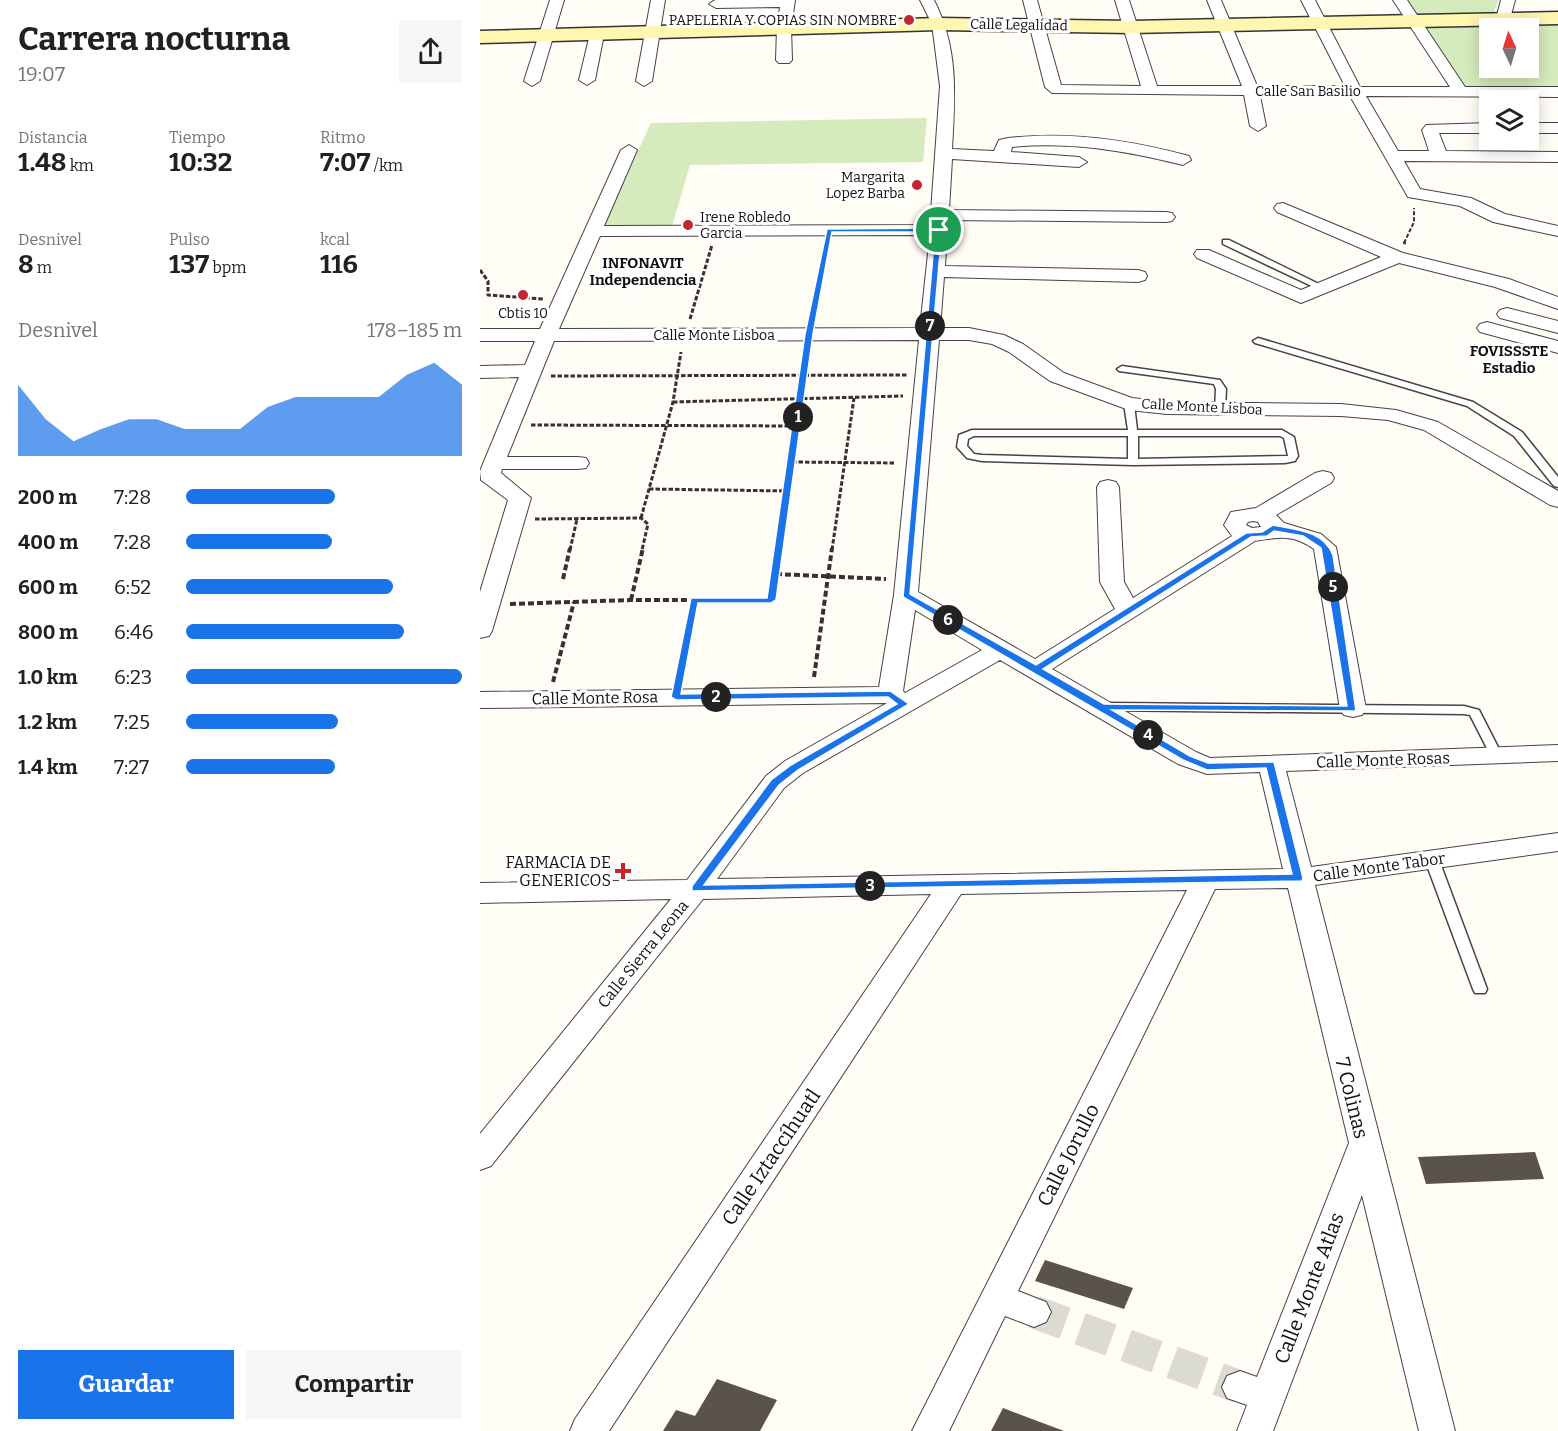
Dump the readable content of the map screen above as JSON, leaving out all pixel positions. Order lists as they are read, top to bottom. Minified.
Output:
{"streets":{"street":["Calle Legalidad","Calle San Basilio","Calle Monte Lisboa","Calle Monte Rosa","Calle Monte Rosas","Calle Monte Tabor","Calle Sierra Leona","7 Colinas","Calle Jorullo","Calle Iztaccíhuatl","Calle Monte Atlas"]},"crossings":[["Calle Legalidad","Calle San Basilio"],["Calle Monte Rosa","Calle Sierra Leona"],["Calle Monte Rosas","7 Colinas"],["Calle Monte Tabor","Calle Sierra Leona"],["Calle Monte Tabor","7 Colinas"],["Calle Monte Tabor","Calle Jorullo"],["Calle Monte Tabor","Calle Iztaccíhuatl"],["7 Colinas","Calle Monte Atlas"]],"districts":["INFONAVIT Independencia","FOVISSSTE Estadio"],"places":{"other":["PAPELERIA Y COPIAS SIN NOMBRE","Margarita Lopez Barba","Irene Robledo Garcia","Cbtis 10"],"health":["FARMACIA DE GENERICOS"]},"north":"top","page":{"heading":["Carrera nocturna","19:07"],"stats":[["Distancia","1.48 km"],["Tiempo","10:32"],["Ritmo","7:07 /km"],["Desnivel","8 m"],["Pulso","137 bpm"],["kcal","116"]],"chart":["Desnivel","178–185 m"],"pins":["7","1","5","6","2","4","3"],"list":[{"name":"200 m","note":"7:28"},{"name":"400 m","note":"7:28"},{"name":"600 m","note":"6:52"},{"name":"800 m","note":"6:46"},{"name":"1.0 km","note":"6:23"},{"name":"1.2 km","note":"7:25"},{"name":"1.4 km","note":"7:27"}],"buttons":["Guardar","Compartir"]}}
